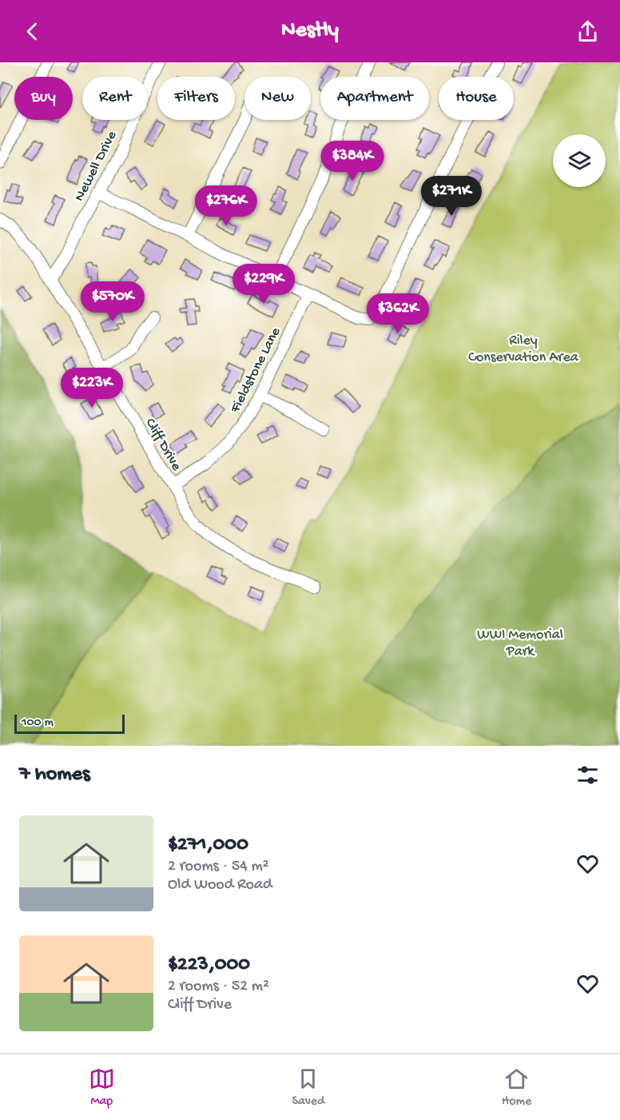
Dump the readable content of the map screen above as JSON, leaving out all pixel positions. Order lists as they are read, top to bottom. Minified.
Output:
{"streets":{"street":["Newell Drive","Fieldstone Lane","Cliff Drive"]},"crossings":[["Newell Drive","Cliff Drive"],["Fieldstone Lane","Cliff Drive"]],"parks":["Riley Conservation Area","WWI Memorial Park"],"scale_bar":"100 m","page":{"header":"Nestly","chip":["Buy","Rent","Filters","New","Apartment","House"],"price":["$384K","$271K","$276K","$229K","$570K","$362K","$223K"],"scale":"100 m","heading":"7 homes","list":[{"name":"$271,000","note":"2 rooms · 54 m² · Old Wood Road"},{"name":"$223,000","note":"2 rooms · 52 m² · Cliff Drive"}],"tabs":["Map","Saved","Home"]}}
